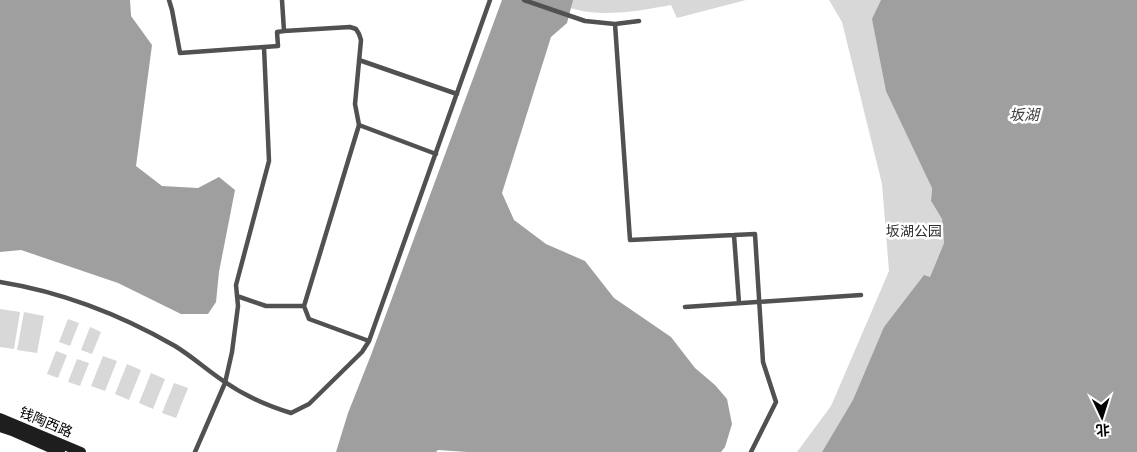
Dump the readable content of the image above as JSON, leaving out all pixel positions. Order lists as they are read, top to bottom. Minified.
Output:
{"streets":{"street":["钱陶西路"]},"water":["坂湖"],"parks":["坂湖公园"],"north":"bottom"}
